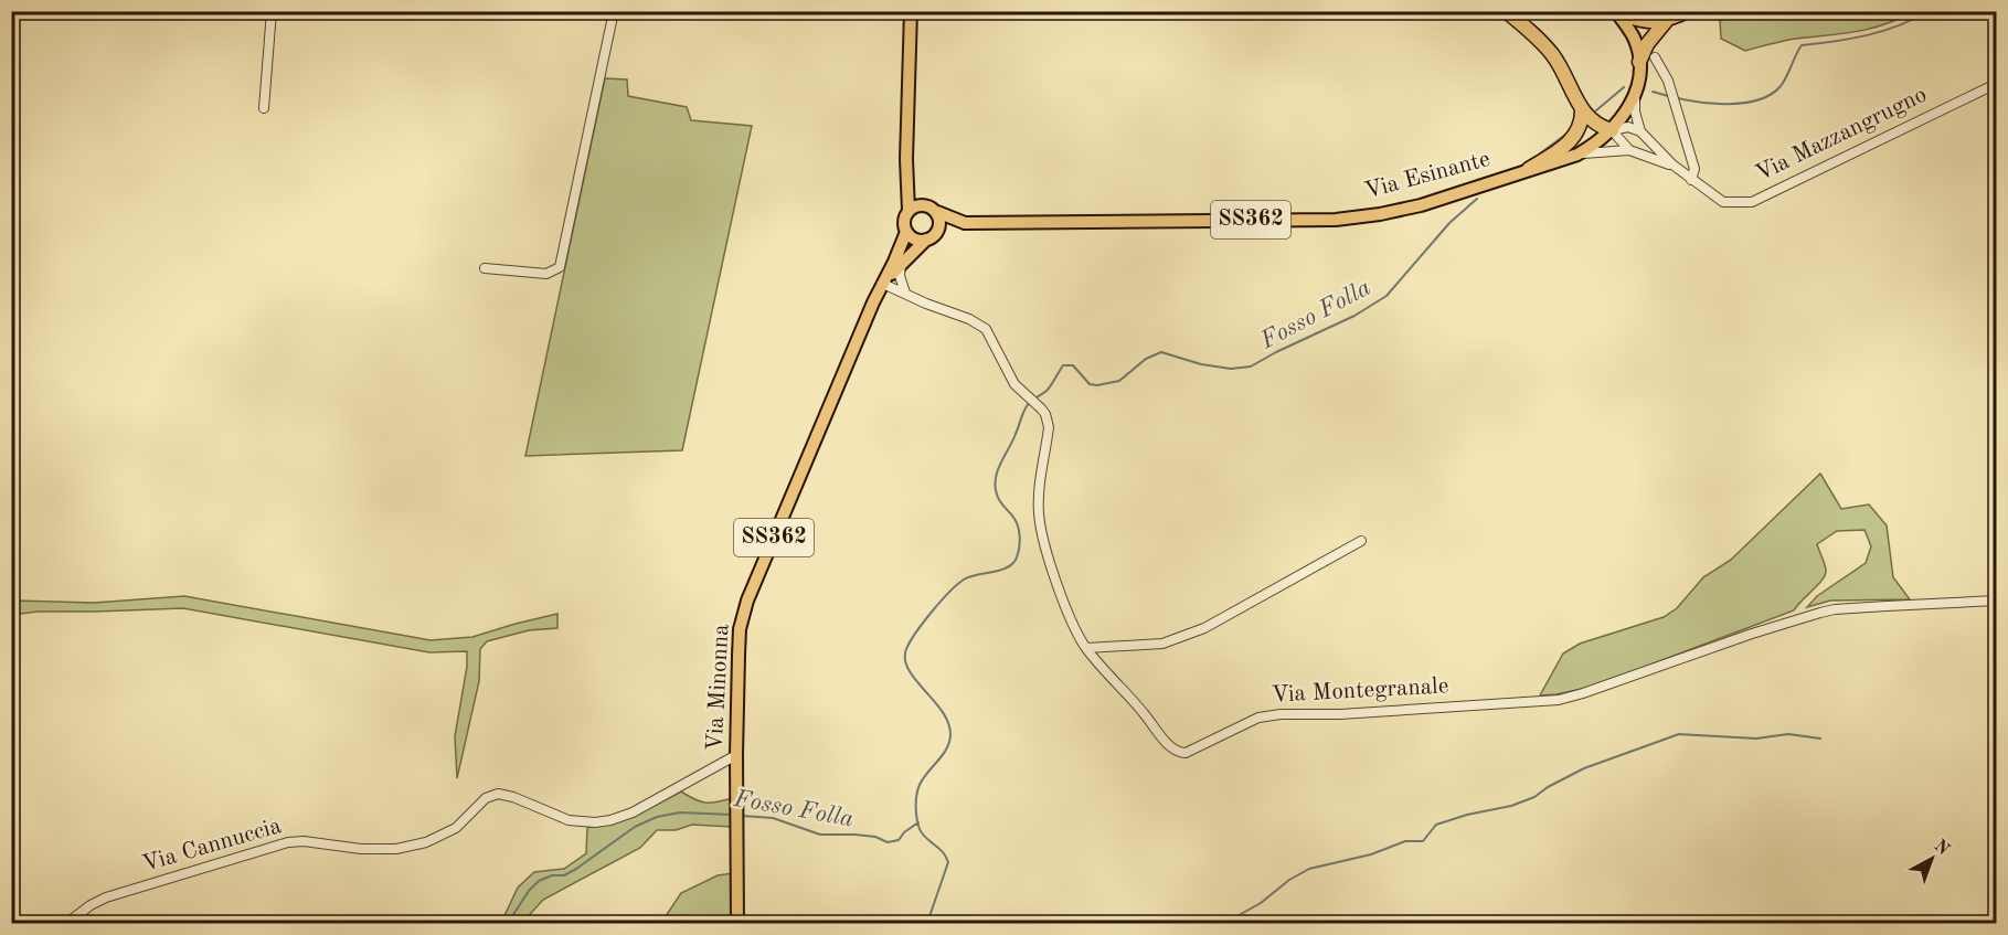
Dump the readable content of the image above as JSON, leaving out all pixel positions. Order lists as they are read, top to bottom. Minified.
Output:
{"streets":{"main road":["Via Esinante","SS362","Via Minonna"],"street":["Via Mazzangrugno","Via Montegranale","Via Cannuccia"]},"crossings":[["Via Mazzangrugno","Via Esinante"],["Via Mazzangrugno","SS362"],["Via Esinante","SS362"],["Via Esinante","Via Minonna"],["SS362","Via Minonna"],["Via Minonna","Via Montegranale"],["Via Minonna","Via Cannuccia"]],"water":["Fosso Folla"],"north":"top right"}
